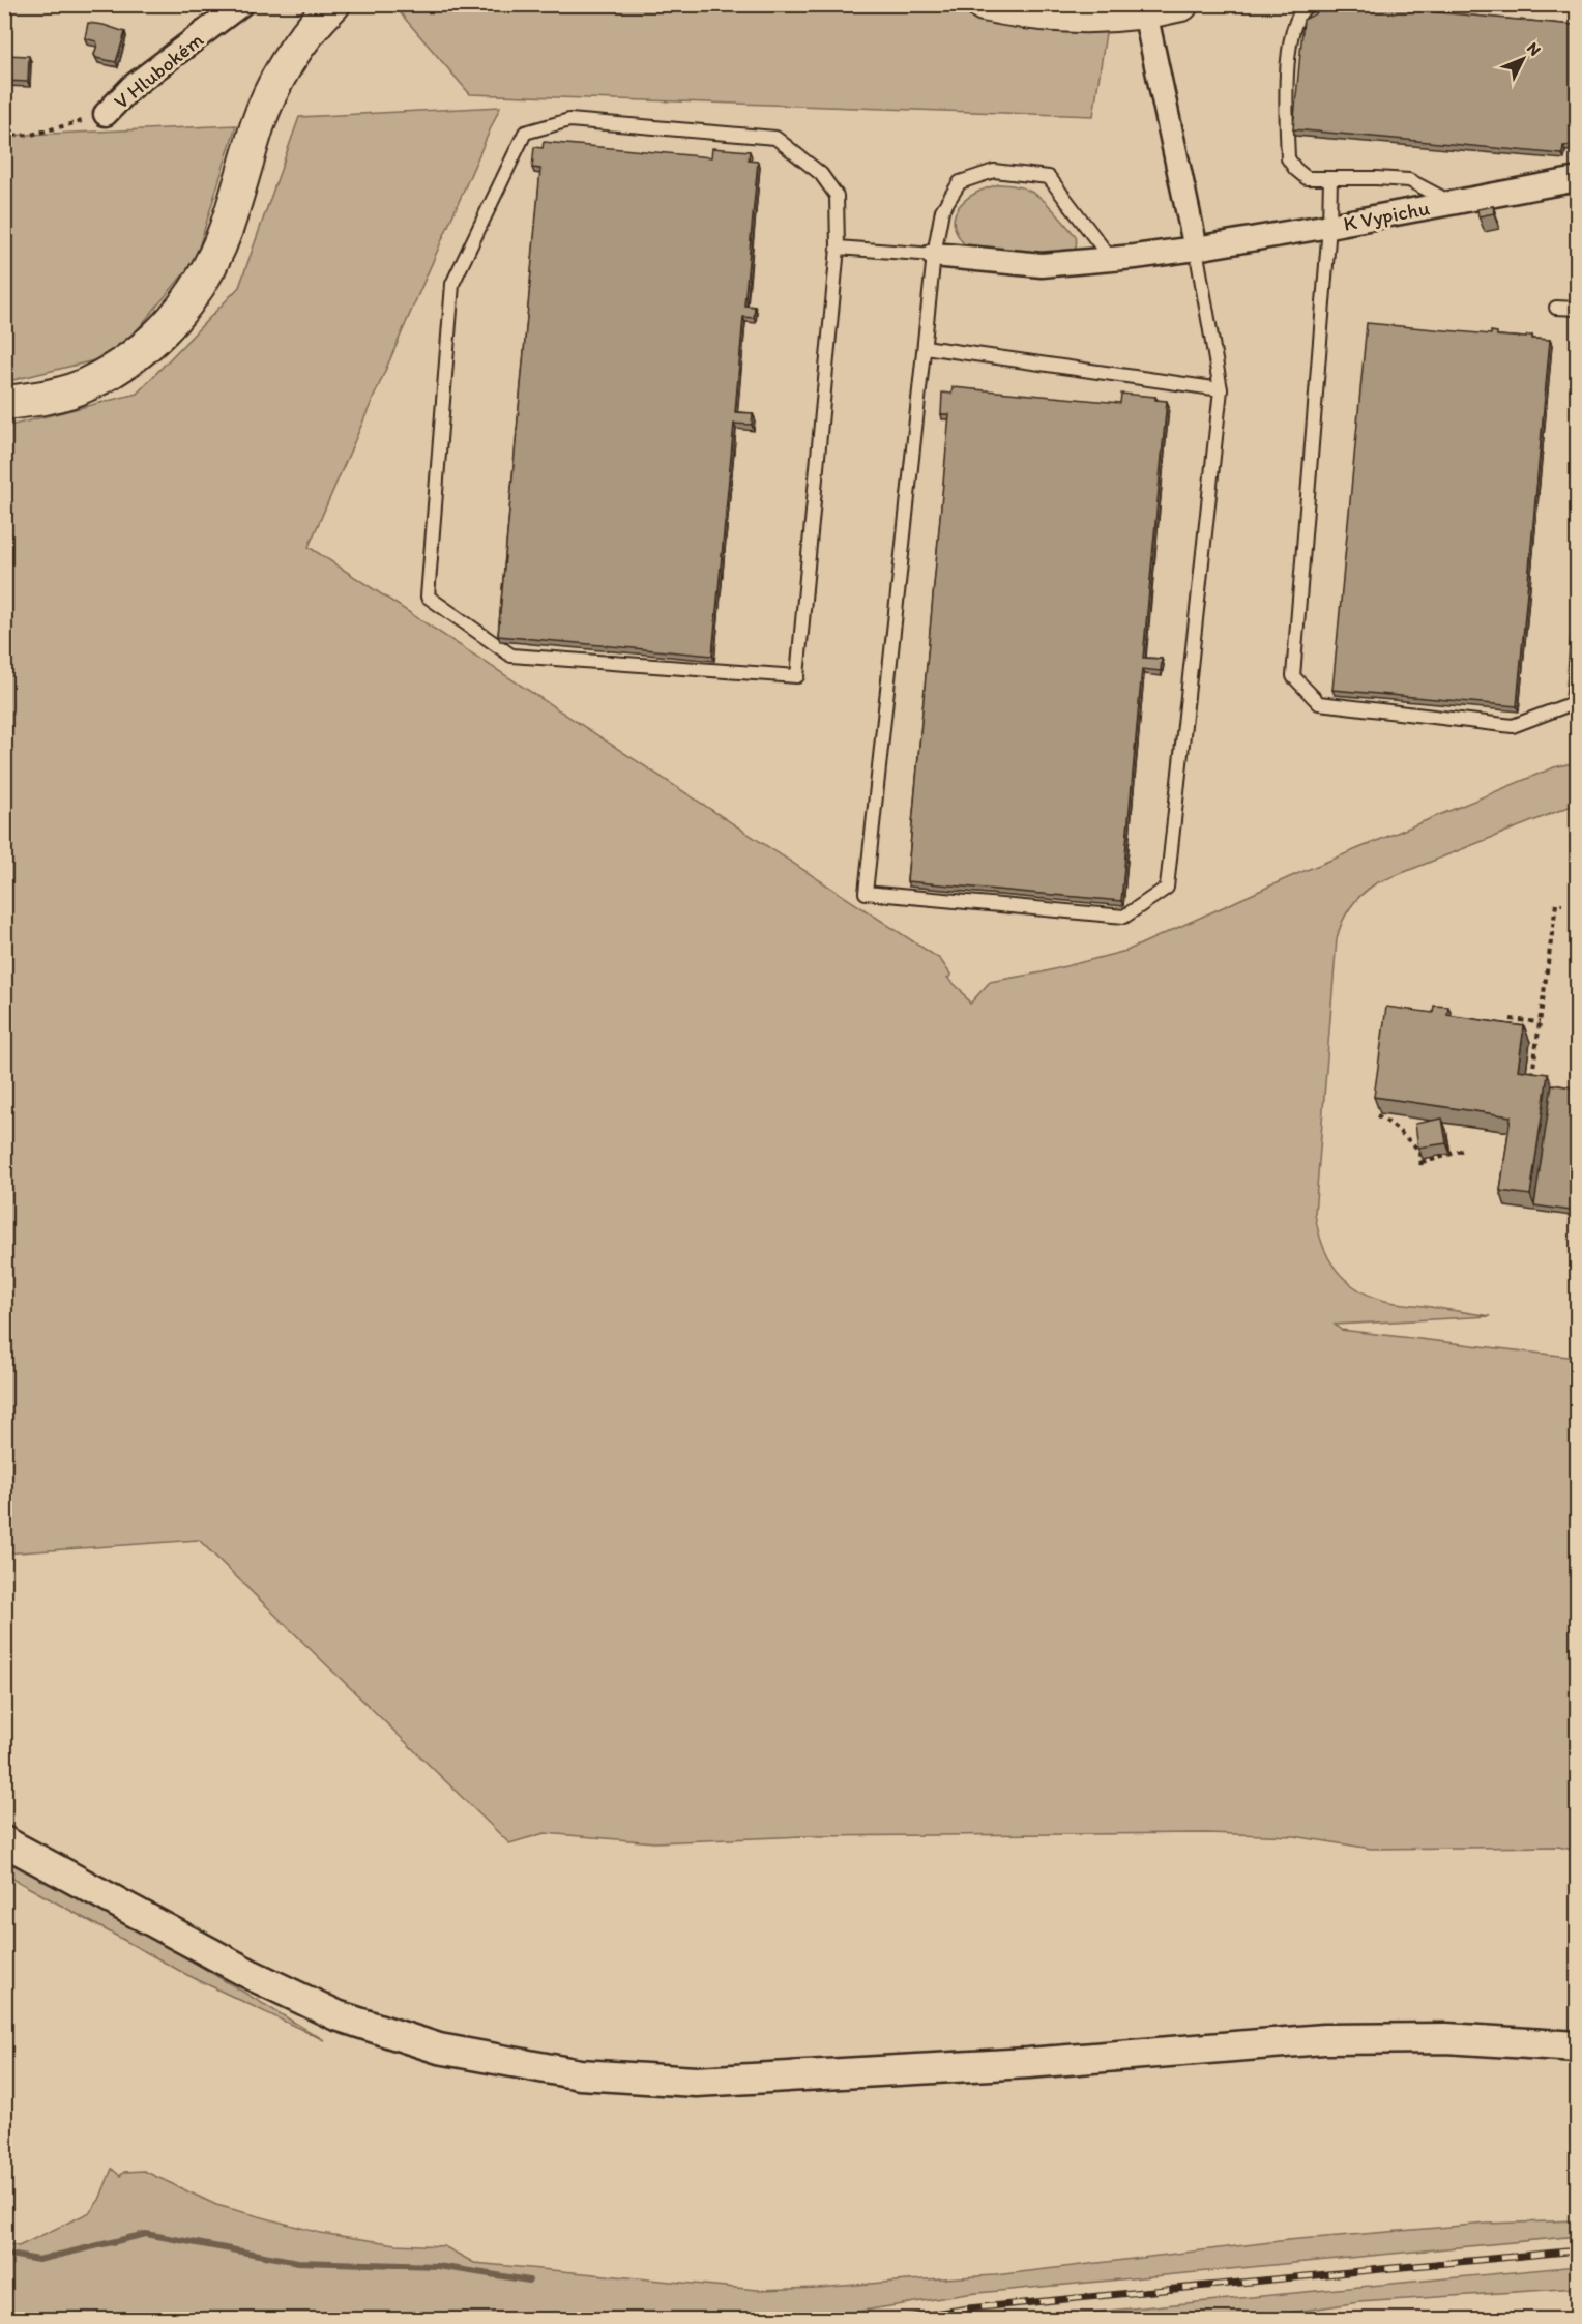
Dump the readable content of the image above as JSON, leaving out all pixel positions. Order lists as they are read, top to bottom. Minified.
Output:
{"streets":{"street":["V Hlubokém","K Vypichu"]},"north":"top right"}
